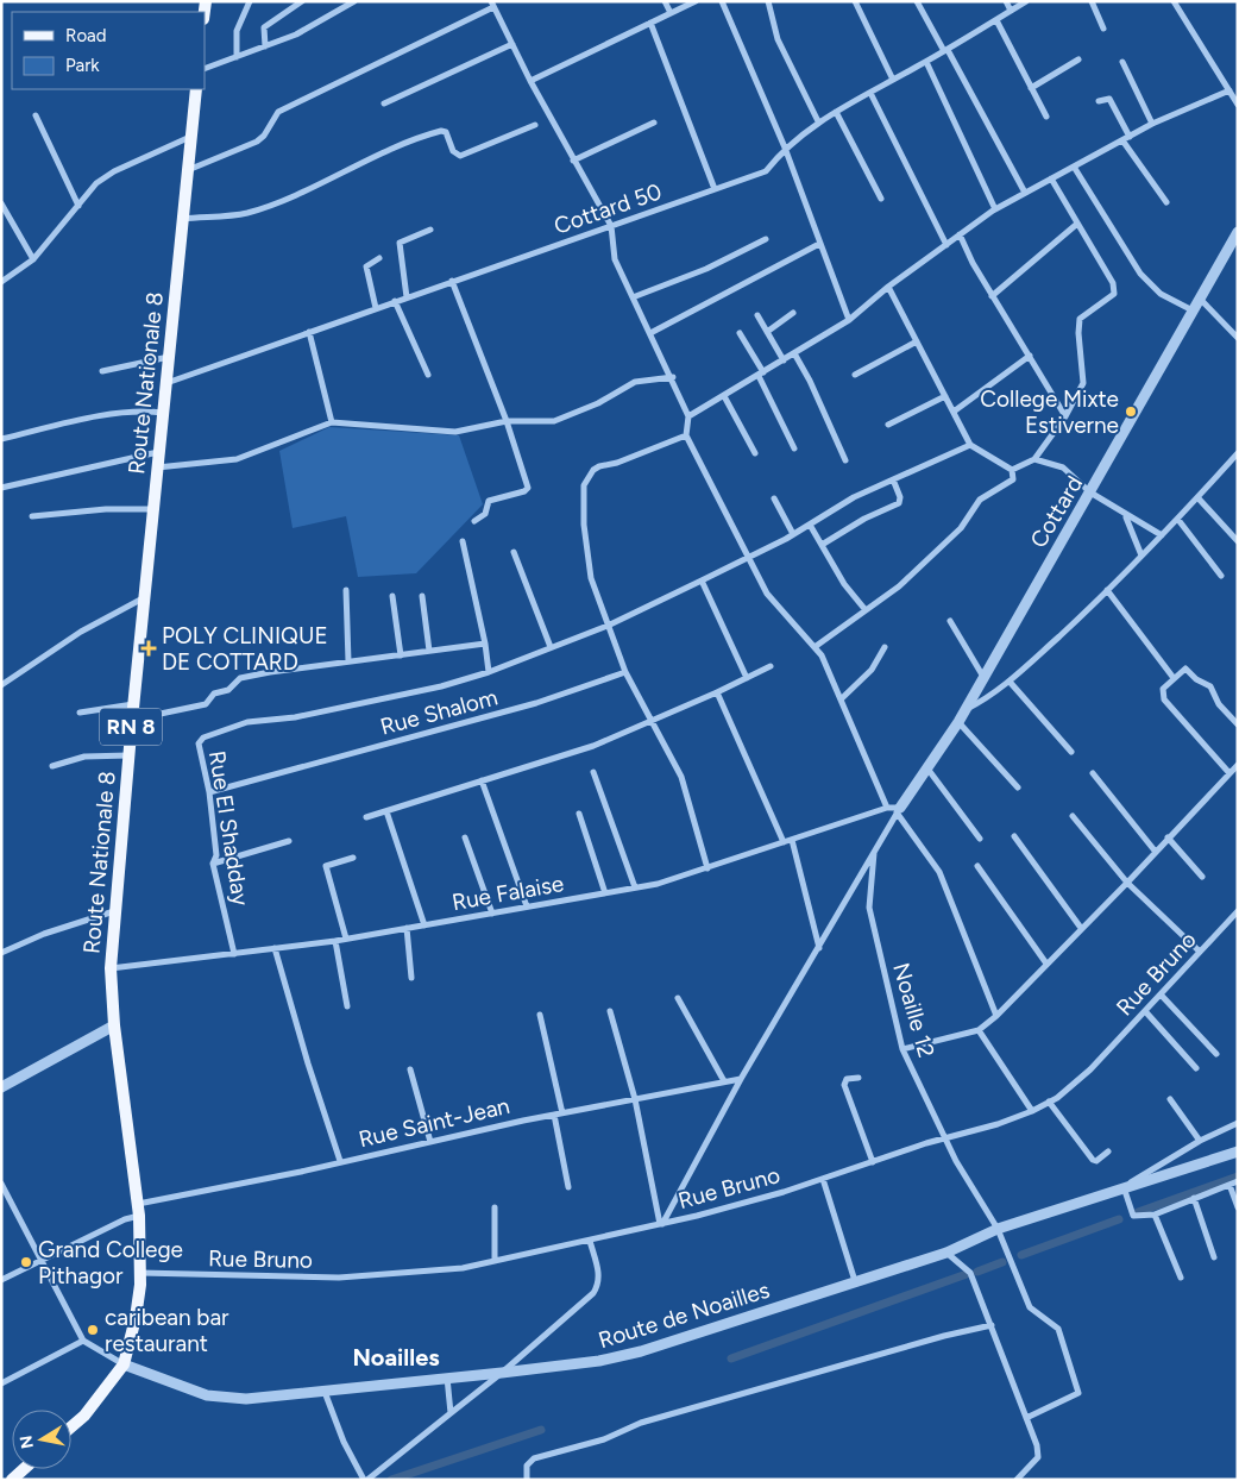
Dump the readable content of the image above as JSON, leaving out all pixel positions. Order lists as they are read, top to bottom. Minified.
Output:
{"streets":{"main road":["Route Nationale 8","RN 8"],"street":["Cottard 50","Cottard","Rue Shalom","Rue El Shadday","Rue Falaise","Rue Bruno","Noaille 12","Rue Saint-Jean","Route de Noailles"]},"crossings":[["Cottard 50","Route Nationale 8"],["Route Nationale 8","Rue Falaise"],["Route Nationale 8","Rue Bruno"],["Route Nationale 8","Rue Saint-Jean"],["Route Nationale 8","Route de Noailles"],["Cottard","Rue Falaise"],["Rue Shalom","Rue El Shadday"],["Rue El Shadday","Rue Falaise"],["Rue Bruno","Noaille 12"],["Noaille 12","Route de Noailles"]],"districts":["Noailles"],"places":{"other":["College Mixte Estiverne","Grand College Pithagor","caribean bar restaurant"],"health":["POLY CLINIQUE DE COTTARD"]},"legend":["Road","Park"],"north":"left"}
